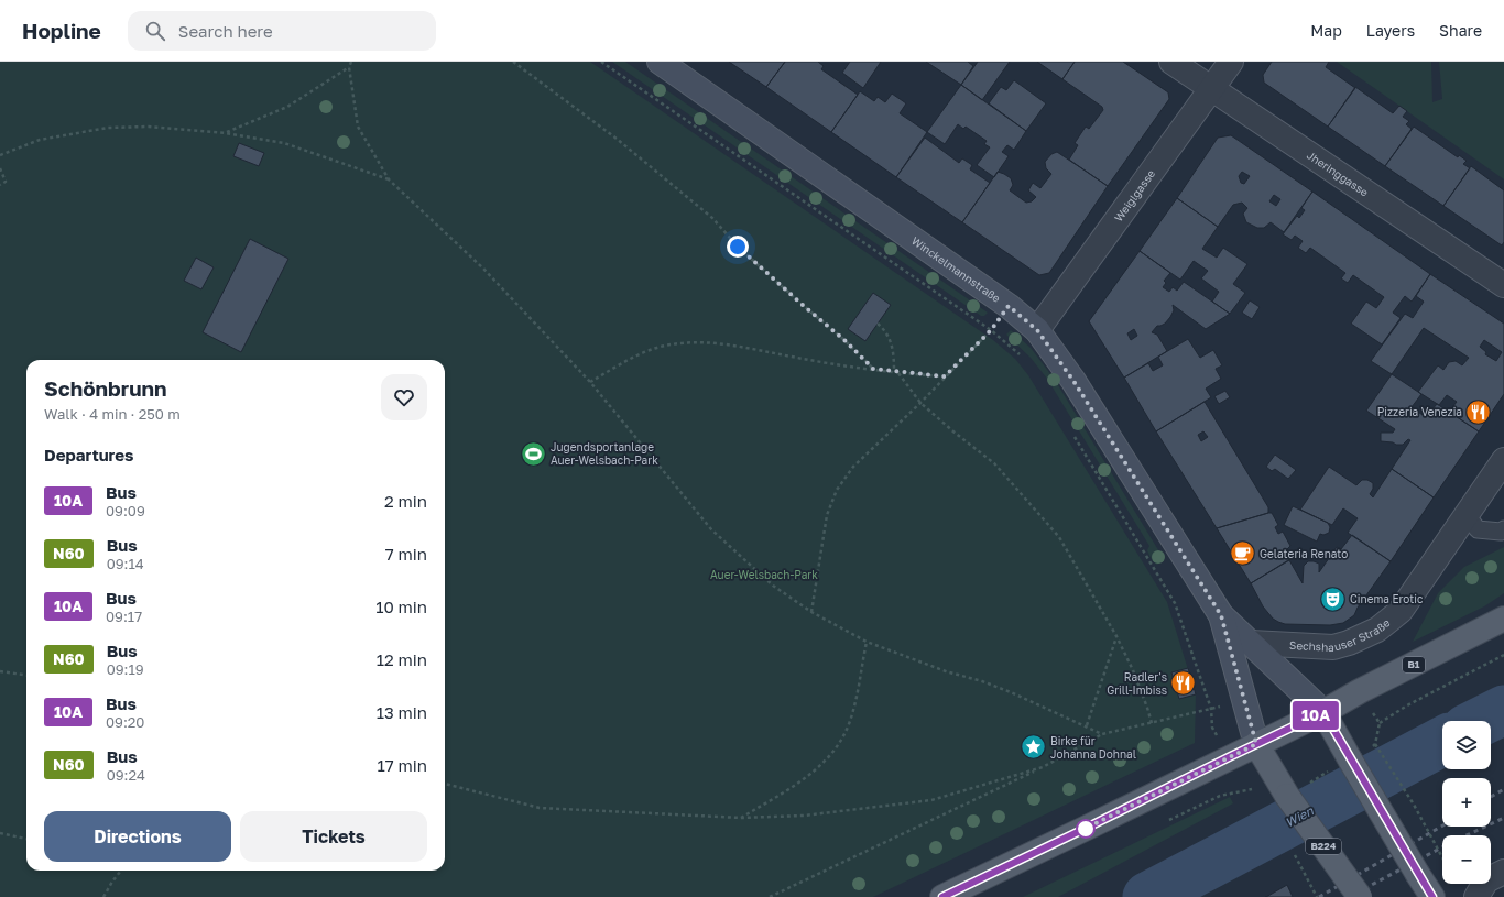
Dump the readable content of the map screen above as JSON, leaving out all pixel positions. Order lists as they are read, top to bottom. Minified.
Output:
{"streets":{"main road":["Winckelmannstraße","B1","B224"],"street":["Jheringgasse","Weiglgasse","Sechshauser Straße"]},"crossings":[["Jheringgasse","Weiglgasse"],["Weiglgasse","Winckelmannstraße"],["Winckelmannstraße","Sechshauser Straße"],["Winckelmannstraße","B1"],["Winckelmannstraße","B224"],["B1","B224"]],"water":["Wien"],"parks":["Auer-Welsbach-Park"],"places":{"restaurant":["Pizzeria Venezia","Radler's Grill-Imbiss"],"sports":["Jugendsportanlage Auer-Welsbach-Park"],"cafe":["Gelateria Renato"],"theatre":["Cinema Erotic"],"place":["Birke für Johanna Dohnal"]},"lines":["bus line 10A"],"page":{"header":"Hopline","search":"Search here","nav":["Map","Layers","Share"],"on_map":"10A","heading":[["Schönbrunn","Walk · 4 min · 250 m"],"Departures"],"list":[{"mark":"10A","name":"Bus","note":"09:09","value":"2 min"},{"mark":"N60","name":"Bus","note":"09:14","value":"7 min"},{"mark":"10A","name":"Bus","note":"09:17","value":"10 min"},{"mark":"N60","name":"Bus","note":"09:19","value":"12 min"},{"mark":"10A","name":"Bus","note":"09:20","value":"13 min"},{"mark":"N60","name":"Bus","note":"09:24","value":"17 min"}],"map_buttons":["+","−"],"buttons":["Directions","Tickets"]}}
